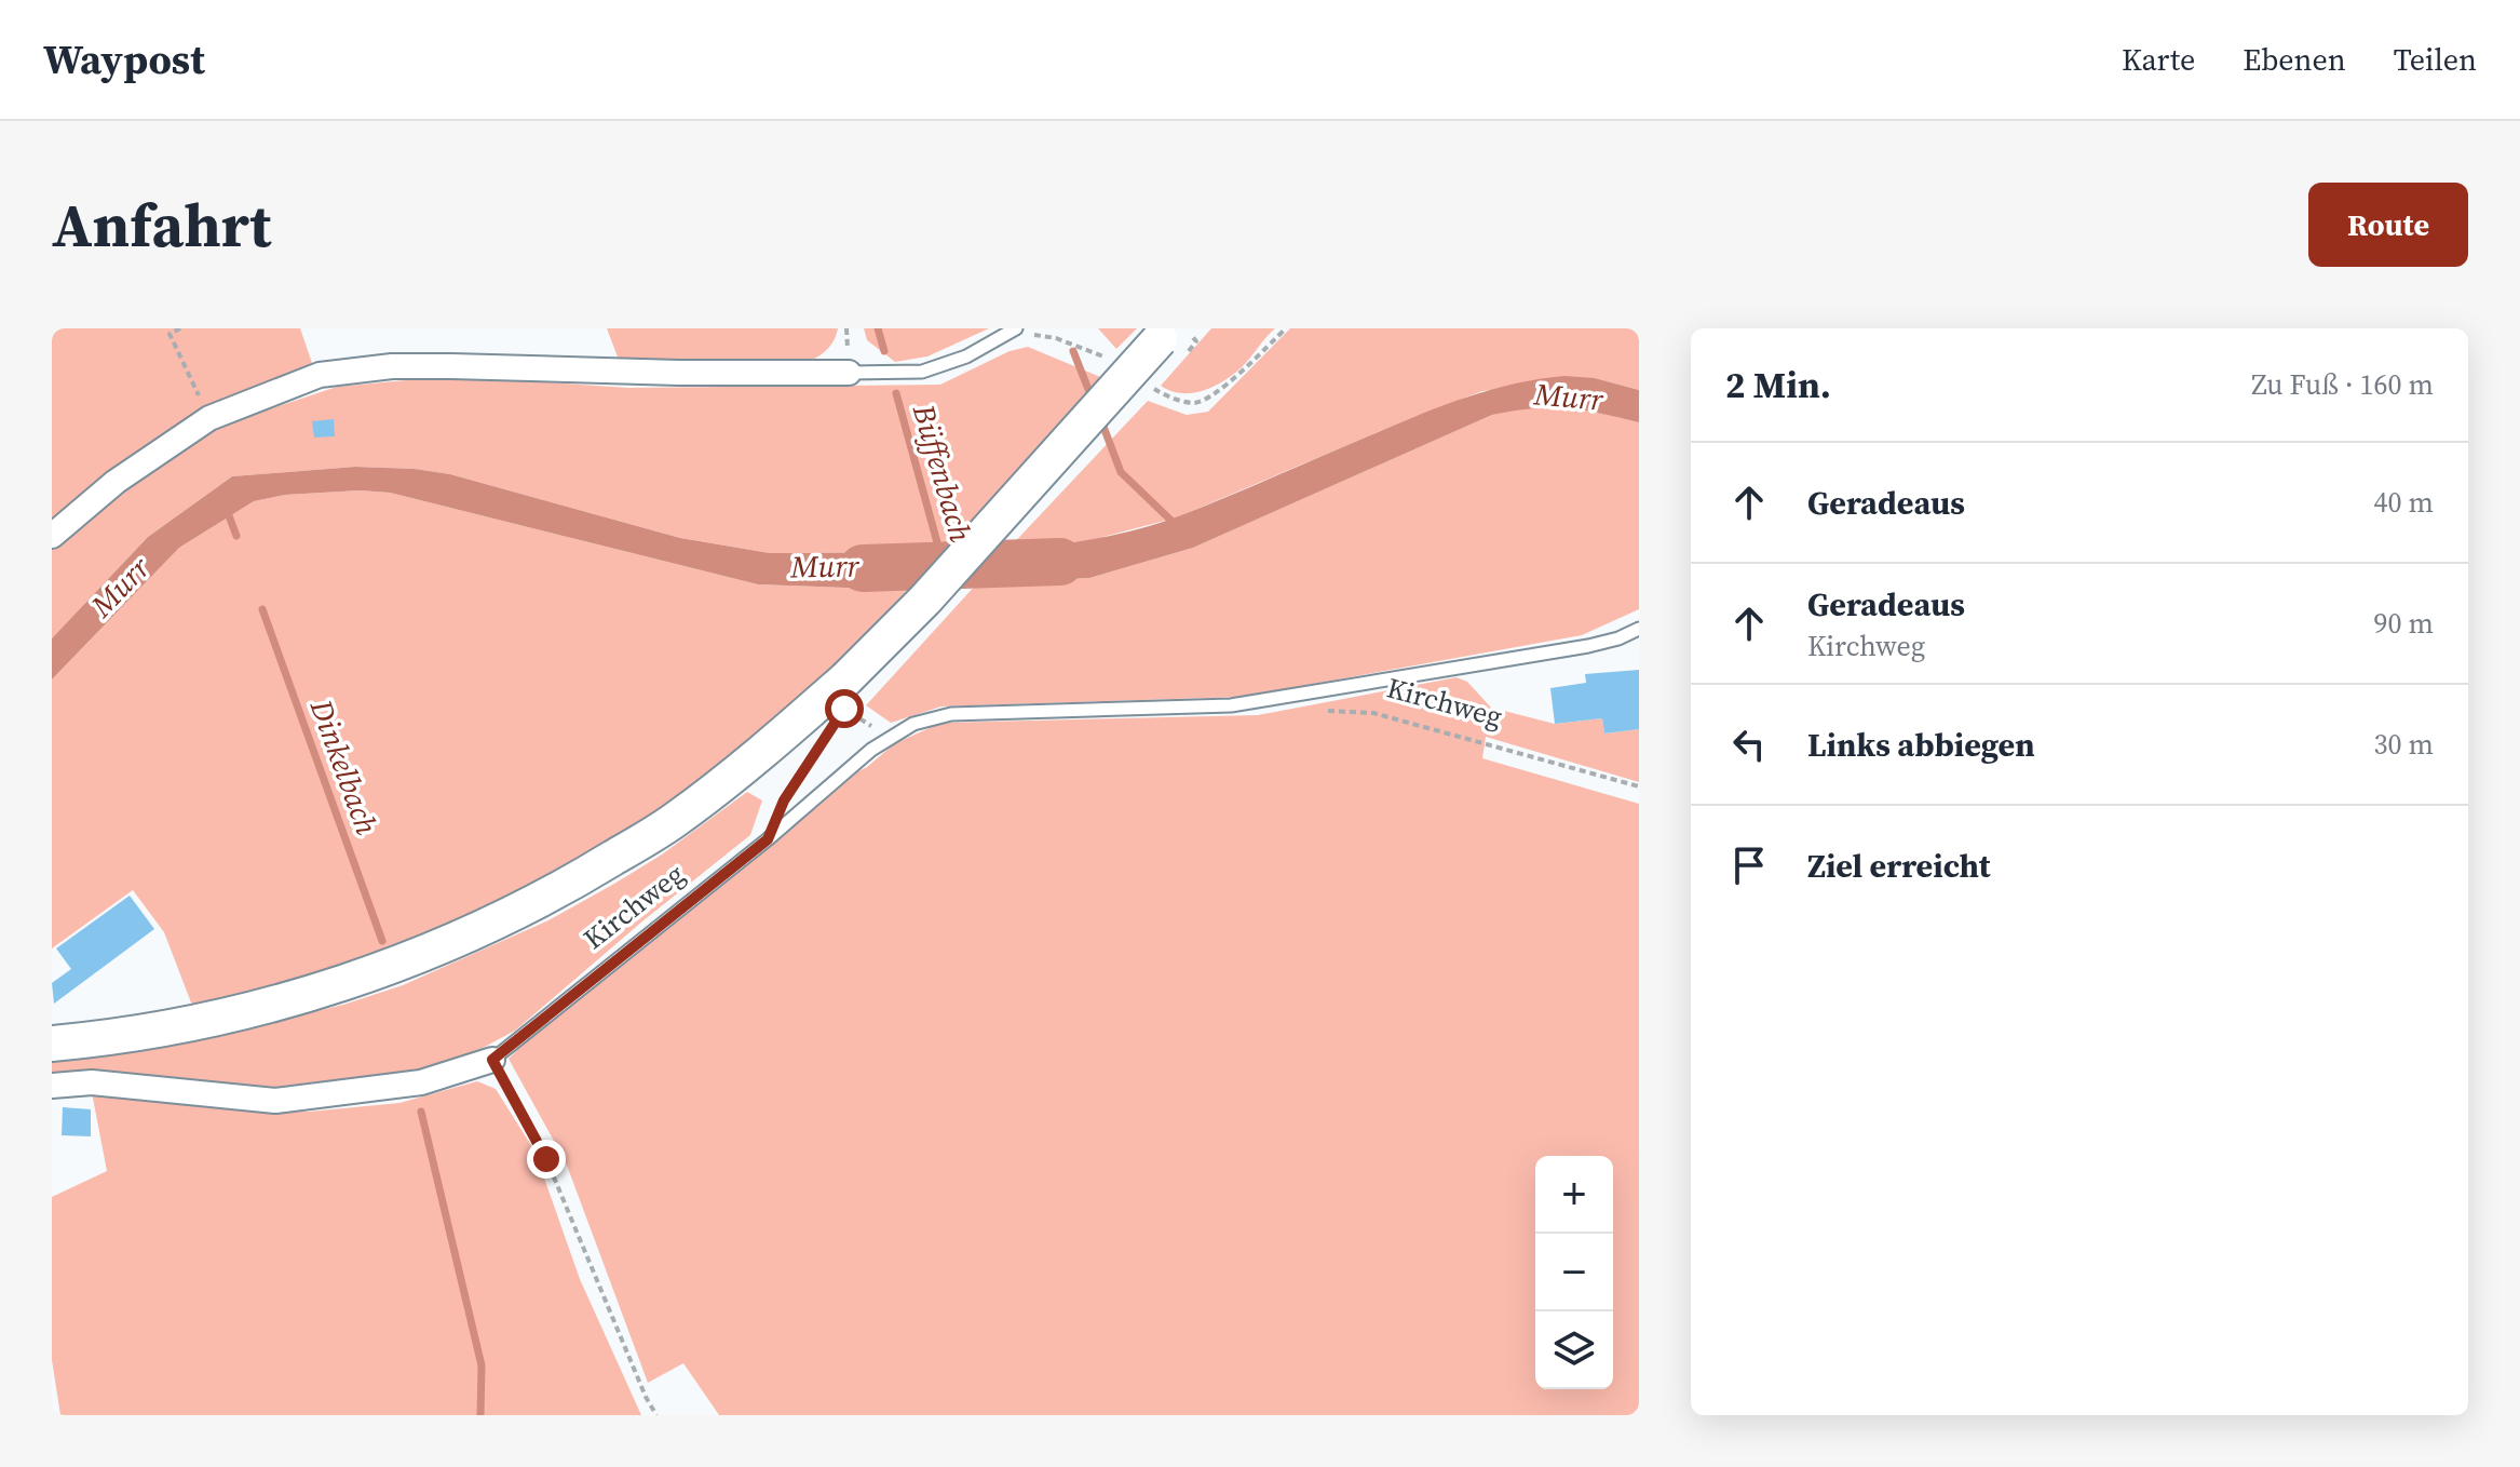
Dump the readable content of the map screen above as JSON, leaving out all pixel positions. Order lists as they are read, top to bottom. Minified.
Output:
{"streets":{"street":["Kirchweg"]},"water":["Murr","Büffenbach","Dinkelbach"],"page":{"header":"Waypost","nav":["Karte","Ebenen","Teilen"],"buttons":"Route","title":"Anfahrt","heading":["2 Min.","Zu Fuß · 160 m"],"list":[["Geradeaus","40 m"],["Geradeaus","Kirchweg","90 m"],["Links abbiegen","30 m"],"Ziel erreicht"],"map_buttons":["+","−"]}}
